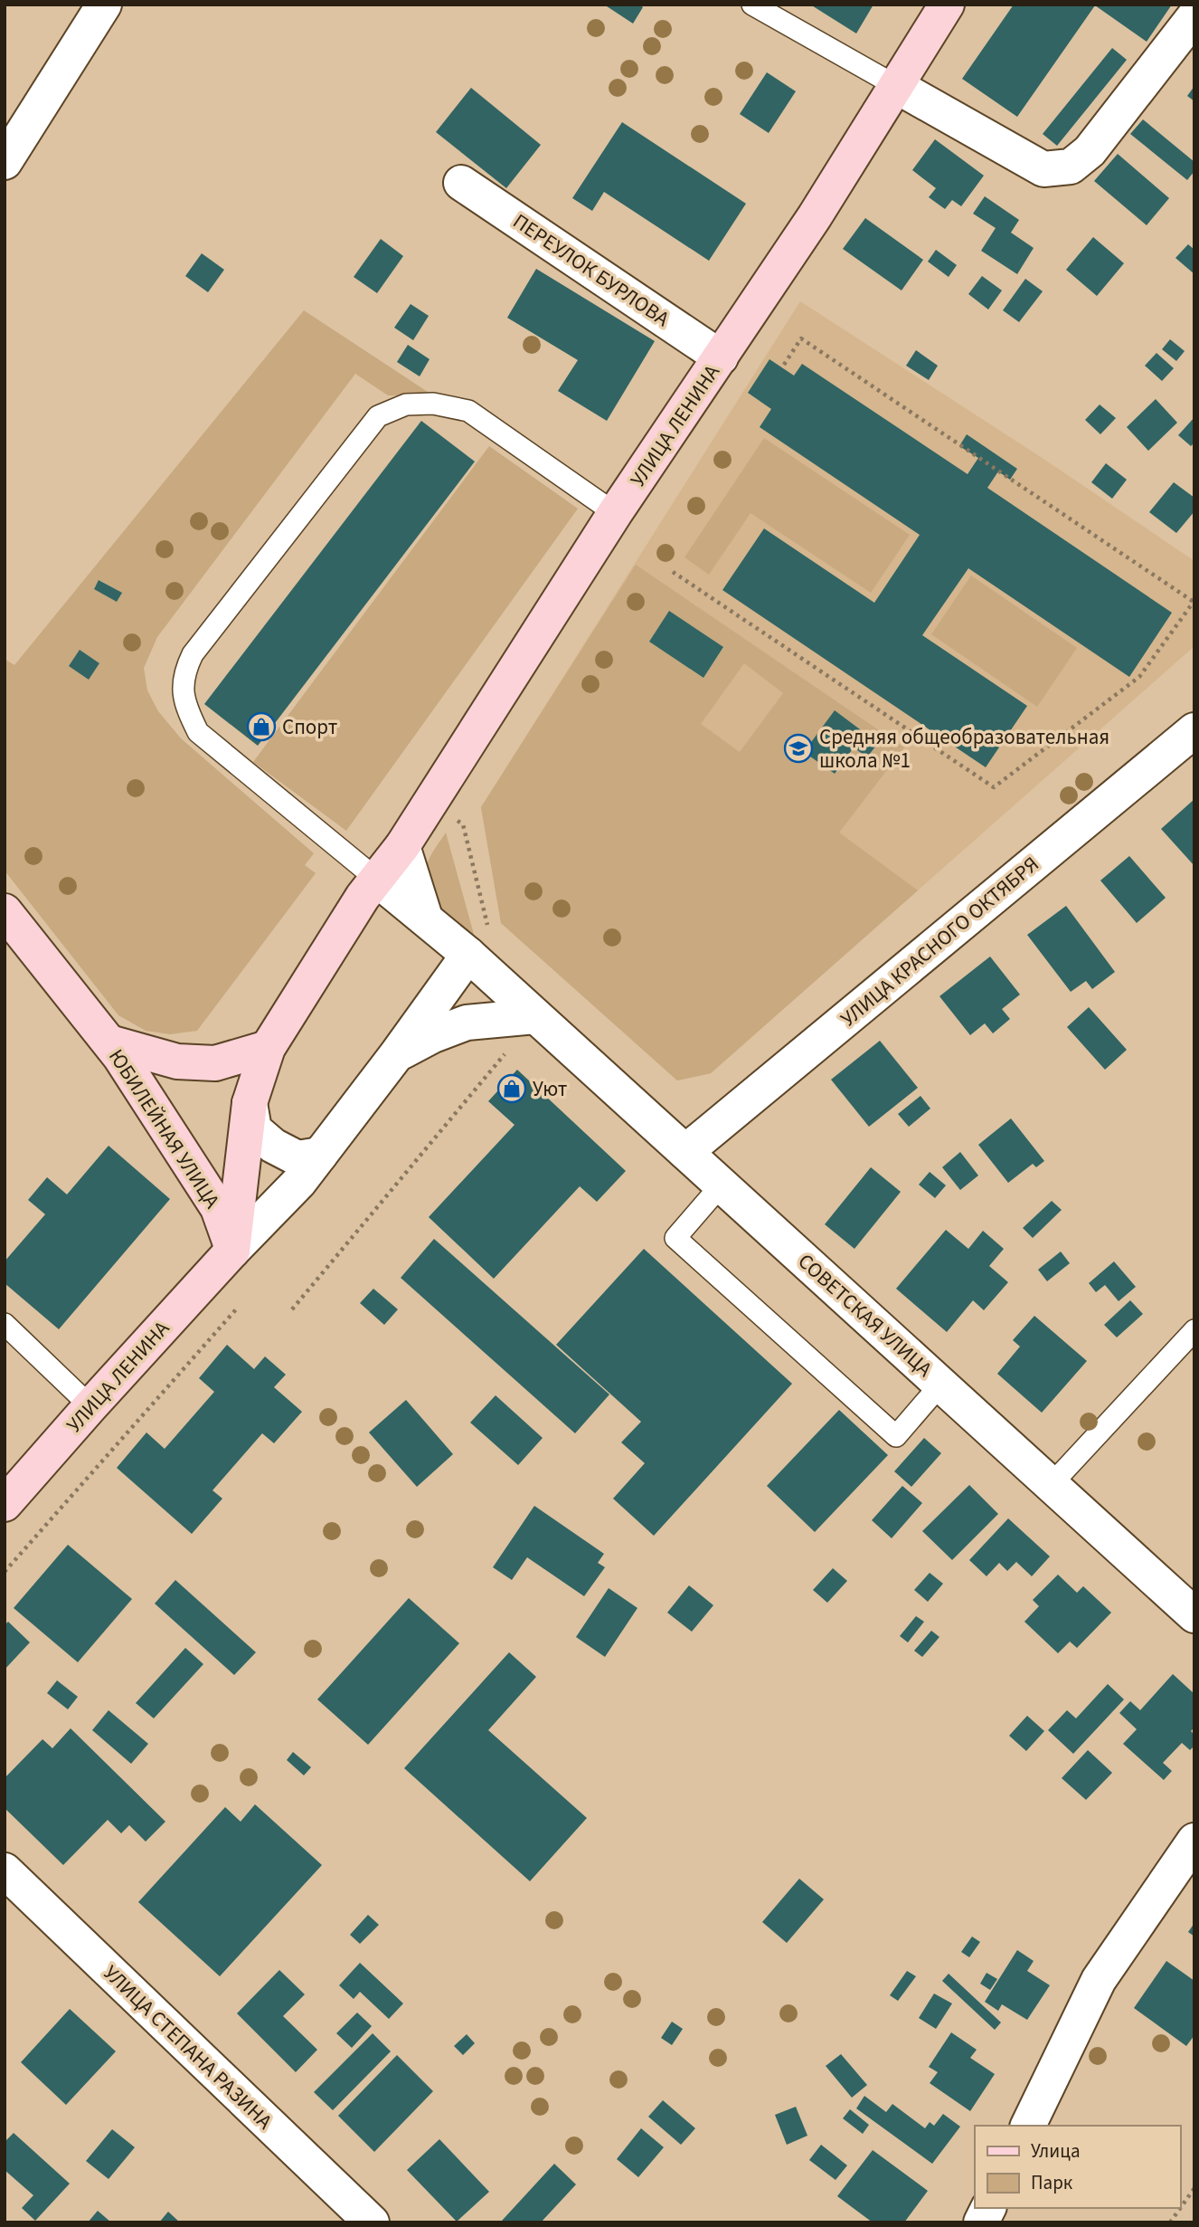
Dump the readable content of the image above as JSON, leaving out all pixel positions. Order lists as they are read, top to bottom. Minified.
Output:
{"streets":{"main road":["УЛИЦА ЛЕНИНА","ЮБИЛЕЙНАЯ УЛИЦА"],"street":["ПЕРЕУЛОК БУРЛОВА","УЛИЦА КРАСНОГО ОКТЯБРЯ","СОВЕТСКАЯ УЛИЦА","УЛИЦА СТЕПАНА РАЗИНА"]},"crossings":[["ПЕРЕУЛОК БУРЛОВА","УЛИЦА ЛЕНИНА"],["УЛИЦА ЛЕНИНА","ЮБИЛЕЙНАЯ УЛИЦА"],["УЛИЦА ЛЕНИНА","СОВЕТСКАЯ УЛИЦА"],["УЛИЦА КРАСНОГО ОКТЯБРЯ","СОВЕТСКАЯ УЛИЦА"]],"places":{"shop":["Спорт","Уют"],"school or university":["Средняя общеобразовательная школа №1"]},"legend":["Улица","Парк"]}
